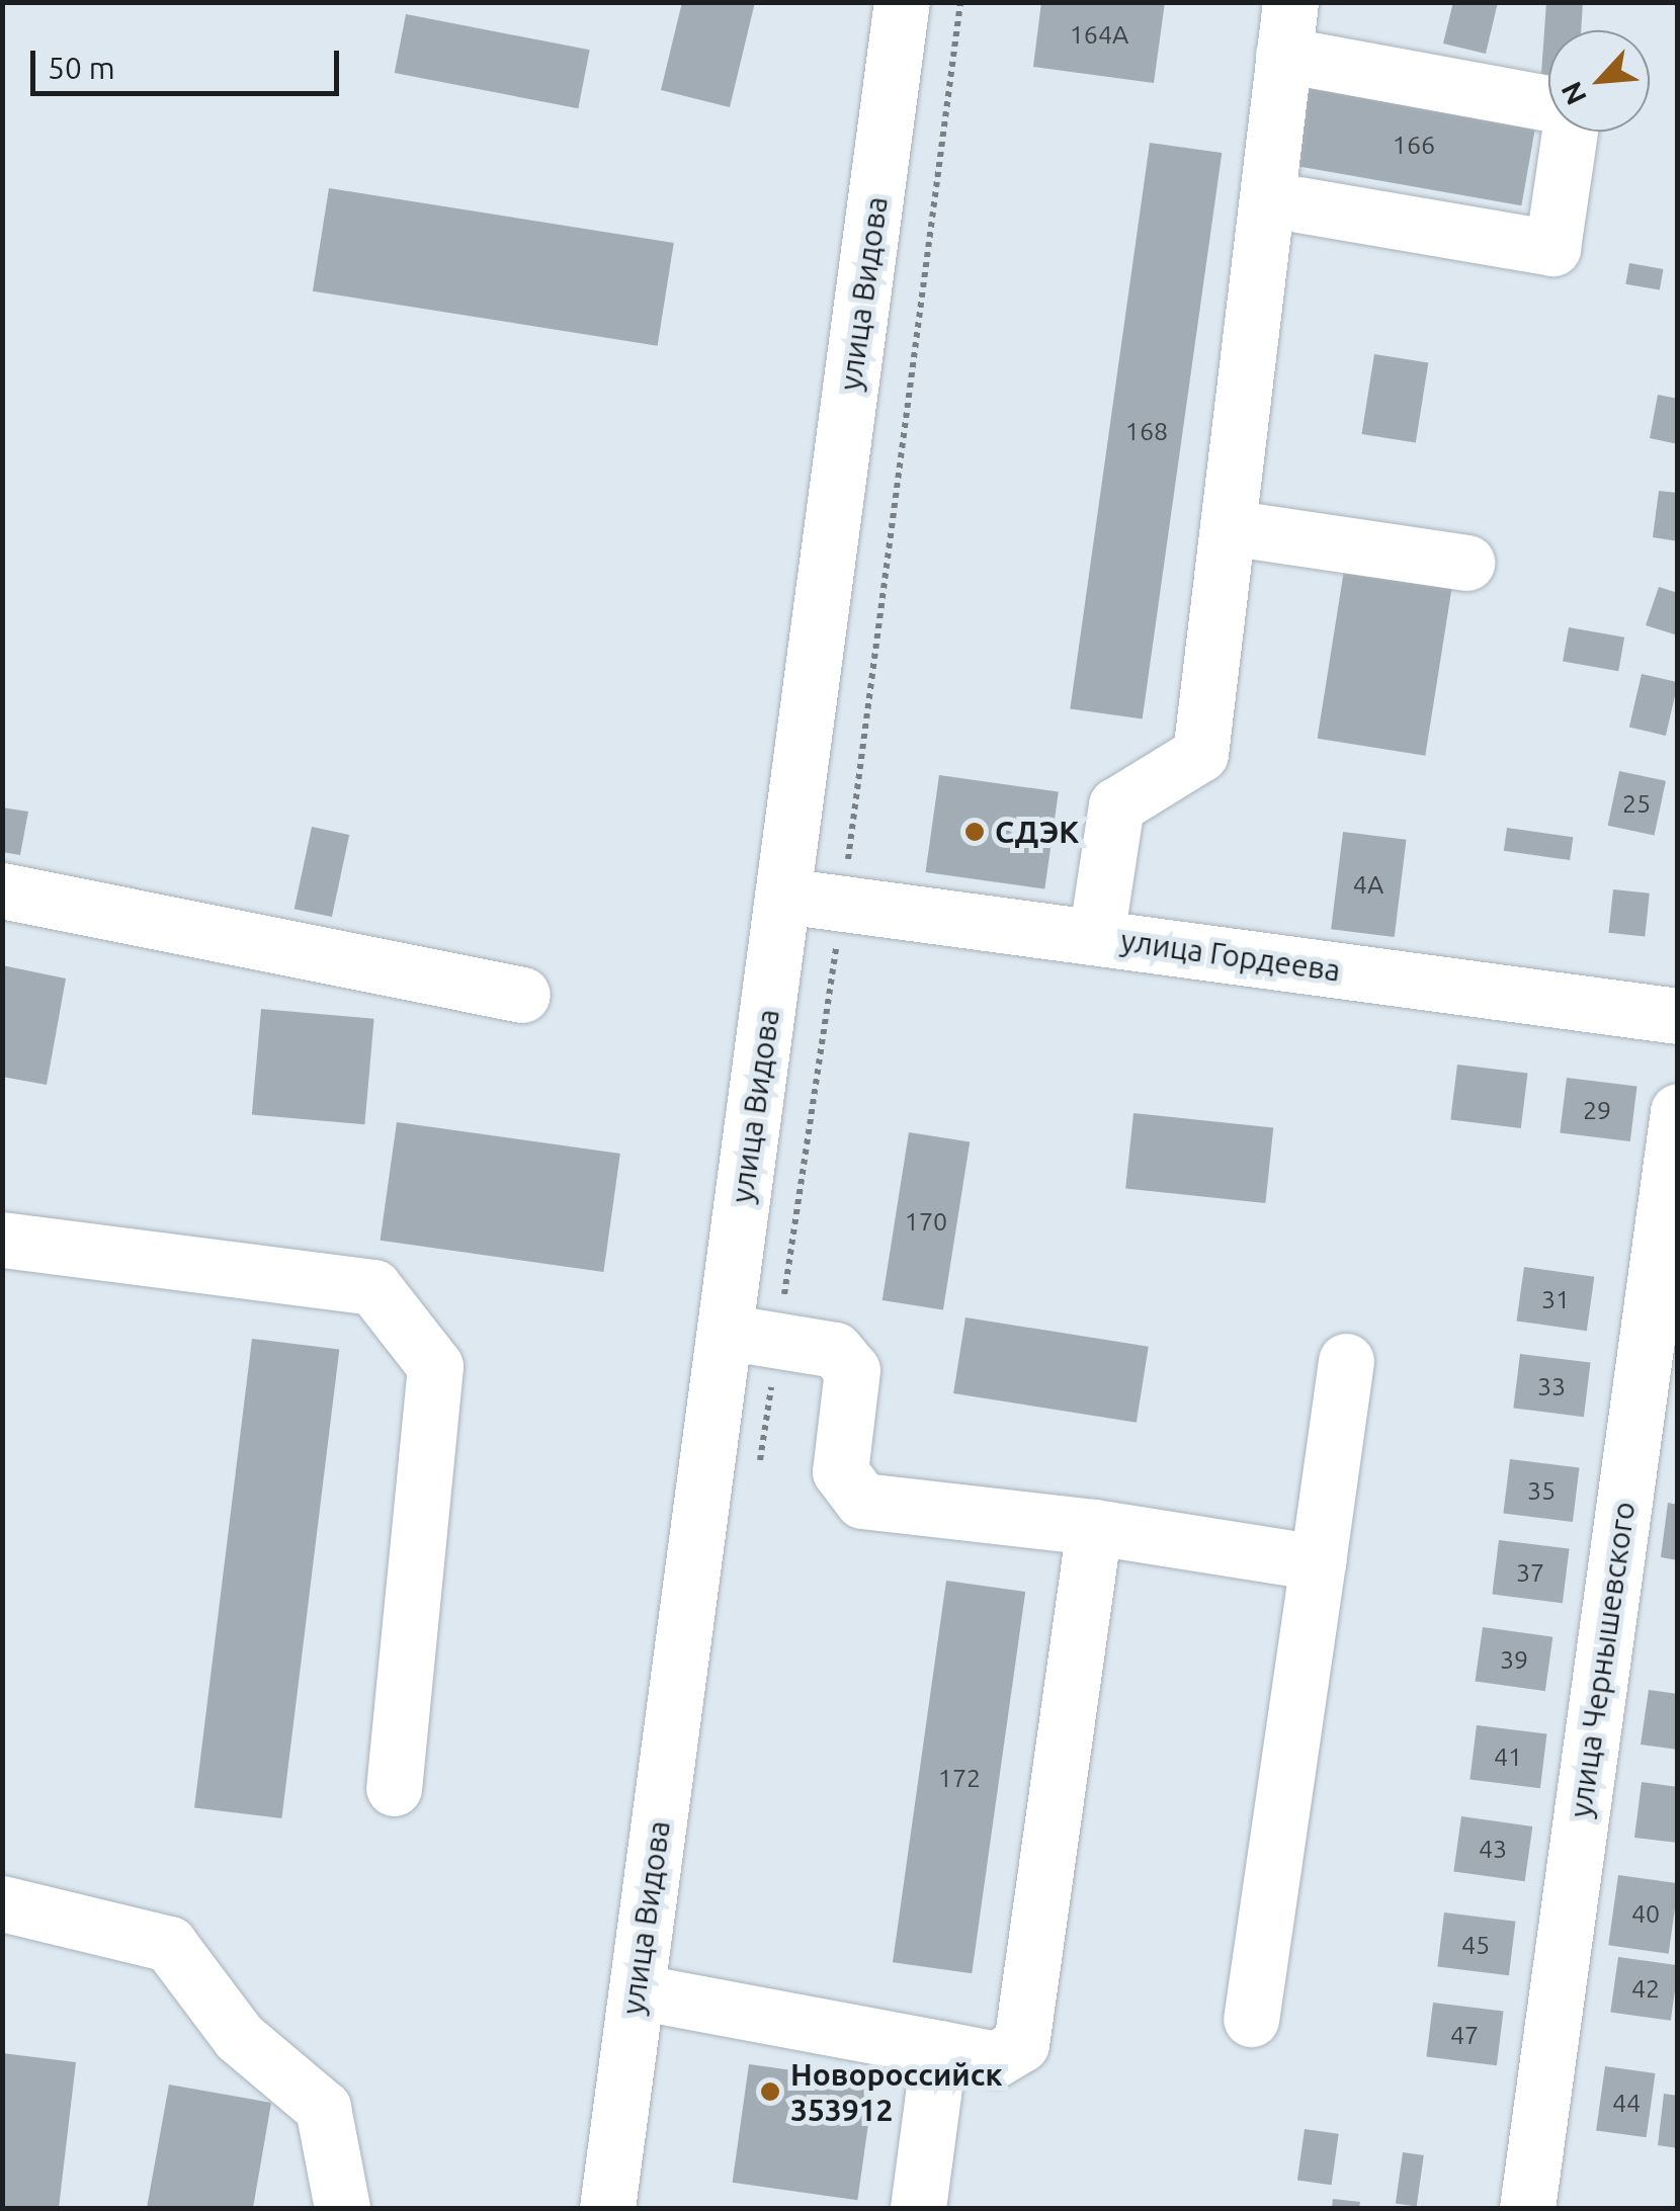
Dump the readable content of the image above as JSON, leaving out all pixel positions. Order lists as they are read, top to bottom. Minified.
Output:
{"streets":{"street":["улица Видова","улица Гордеева","улица Чернышевского"]},"crossings":[["улица Видова","улица Гордеева"]],"places":["СДЭК","Новороссийск 353912"],"house_numbers":["164А","166","168","25","4А","29","170","31","33","35","37","39","41","172","43","40","45","42","47","44"],"scale_bar":"50 m","north":"bottom left"}
